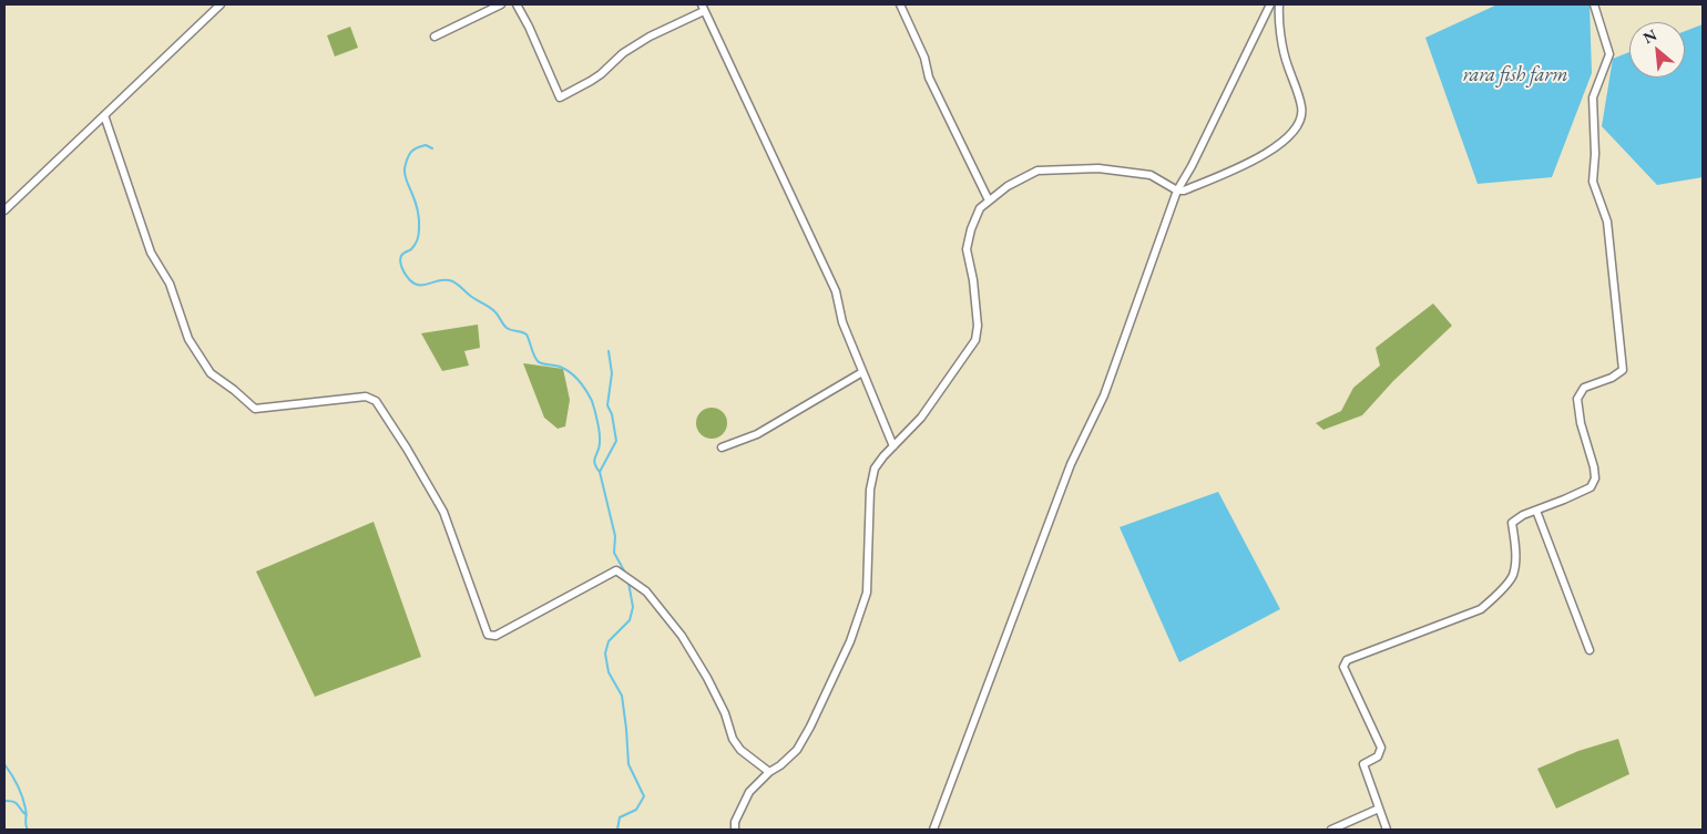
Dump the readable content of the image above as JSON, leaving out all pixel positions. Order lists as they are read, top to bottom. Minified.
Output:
{"water":["rara fish farm"],"north":"top left"}
